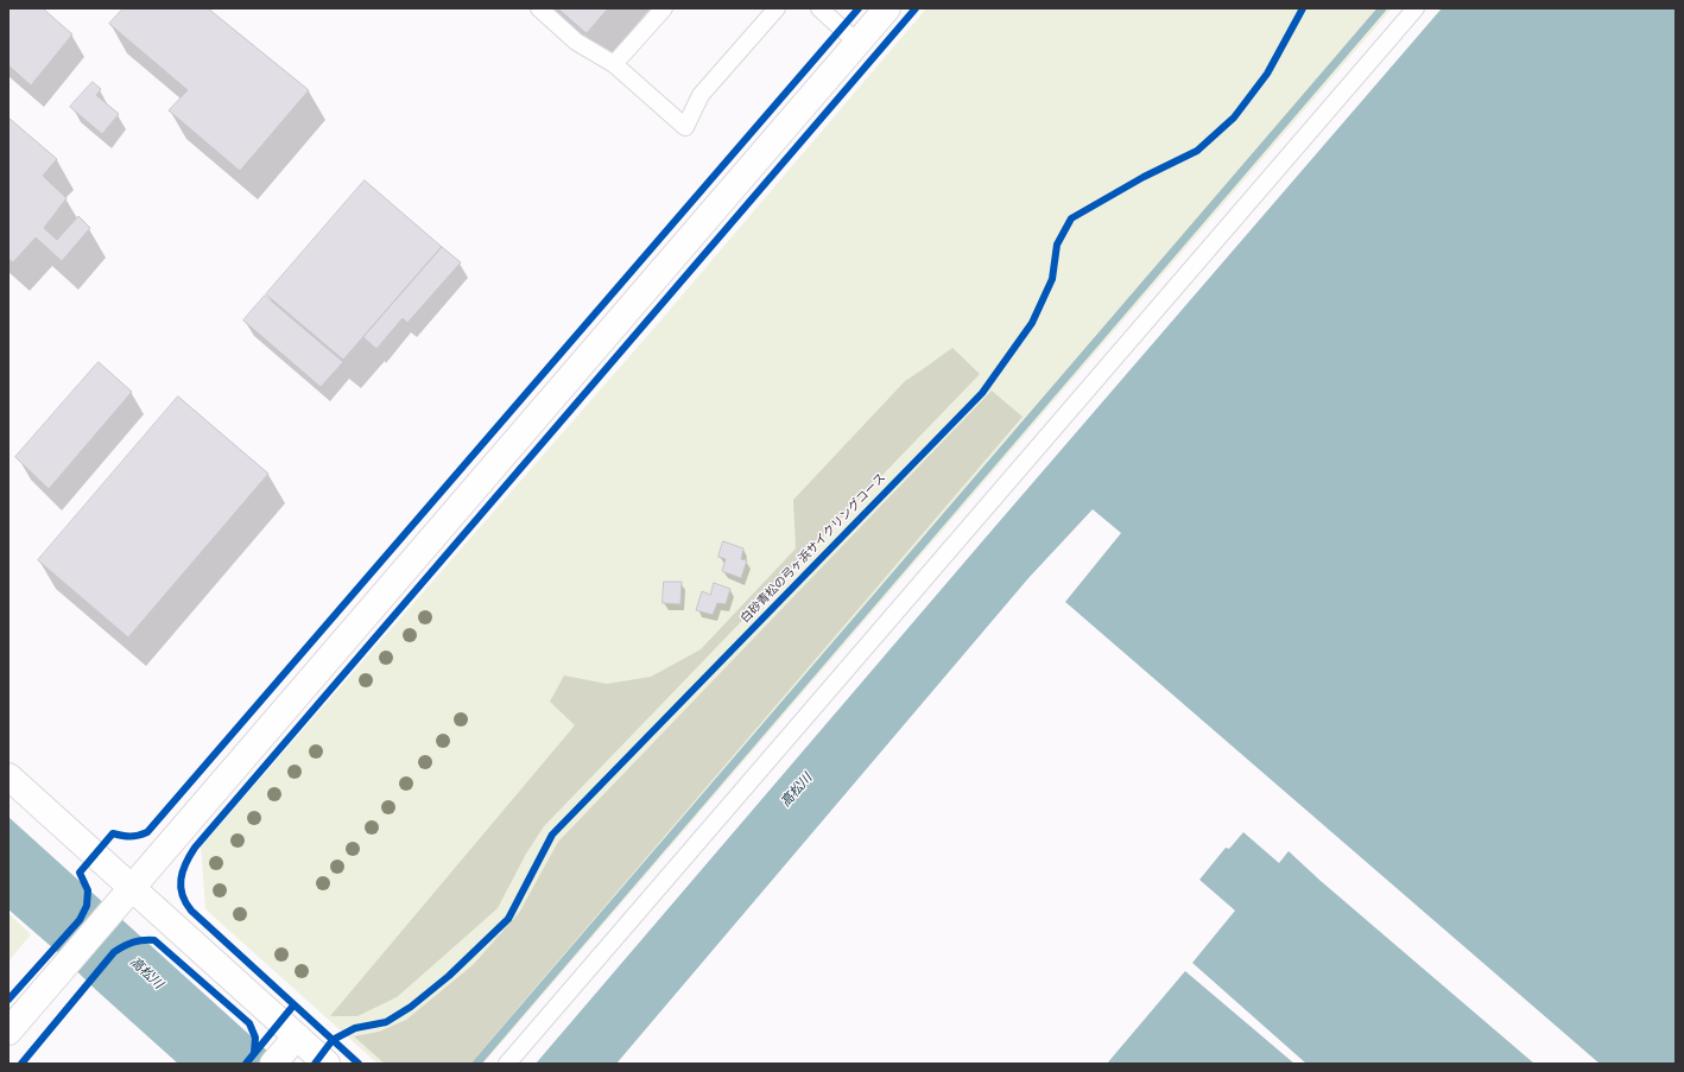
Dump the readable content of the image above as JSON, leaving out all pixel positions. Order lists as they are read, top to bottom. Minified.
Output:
{"streets":{"cycle path":["白砂青松の弓ヶ浜サイクリングコース"]},"water":["高松川"]}
